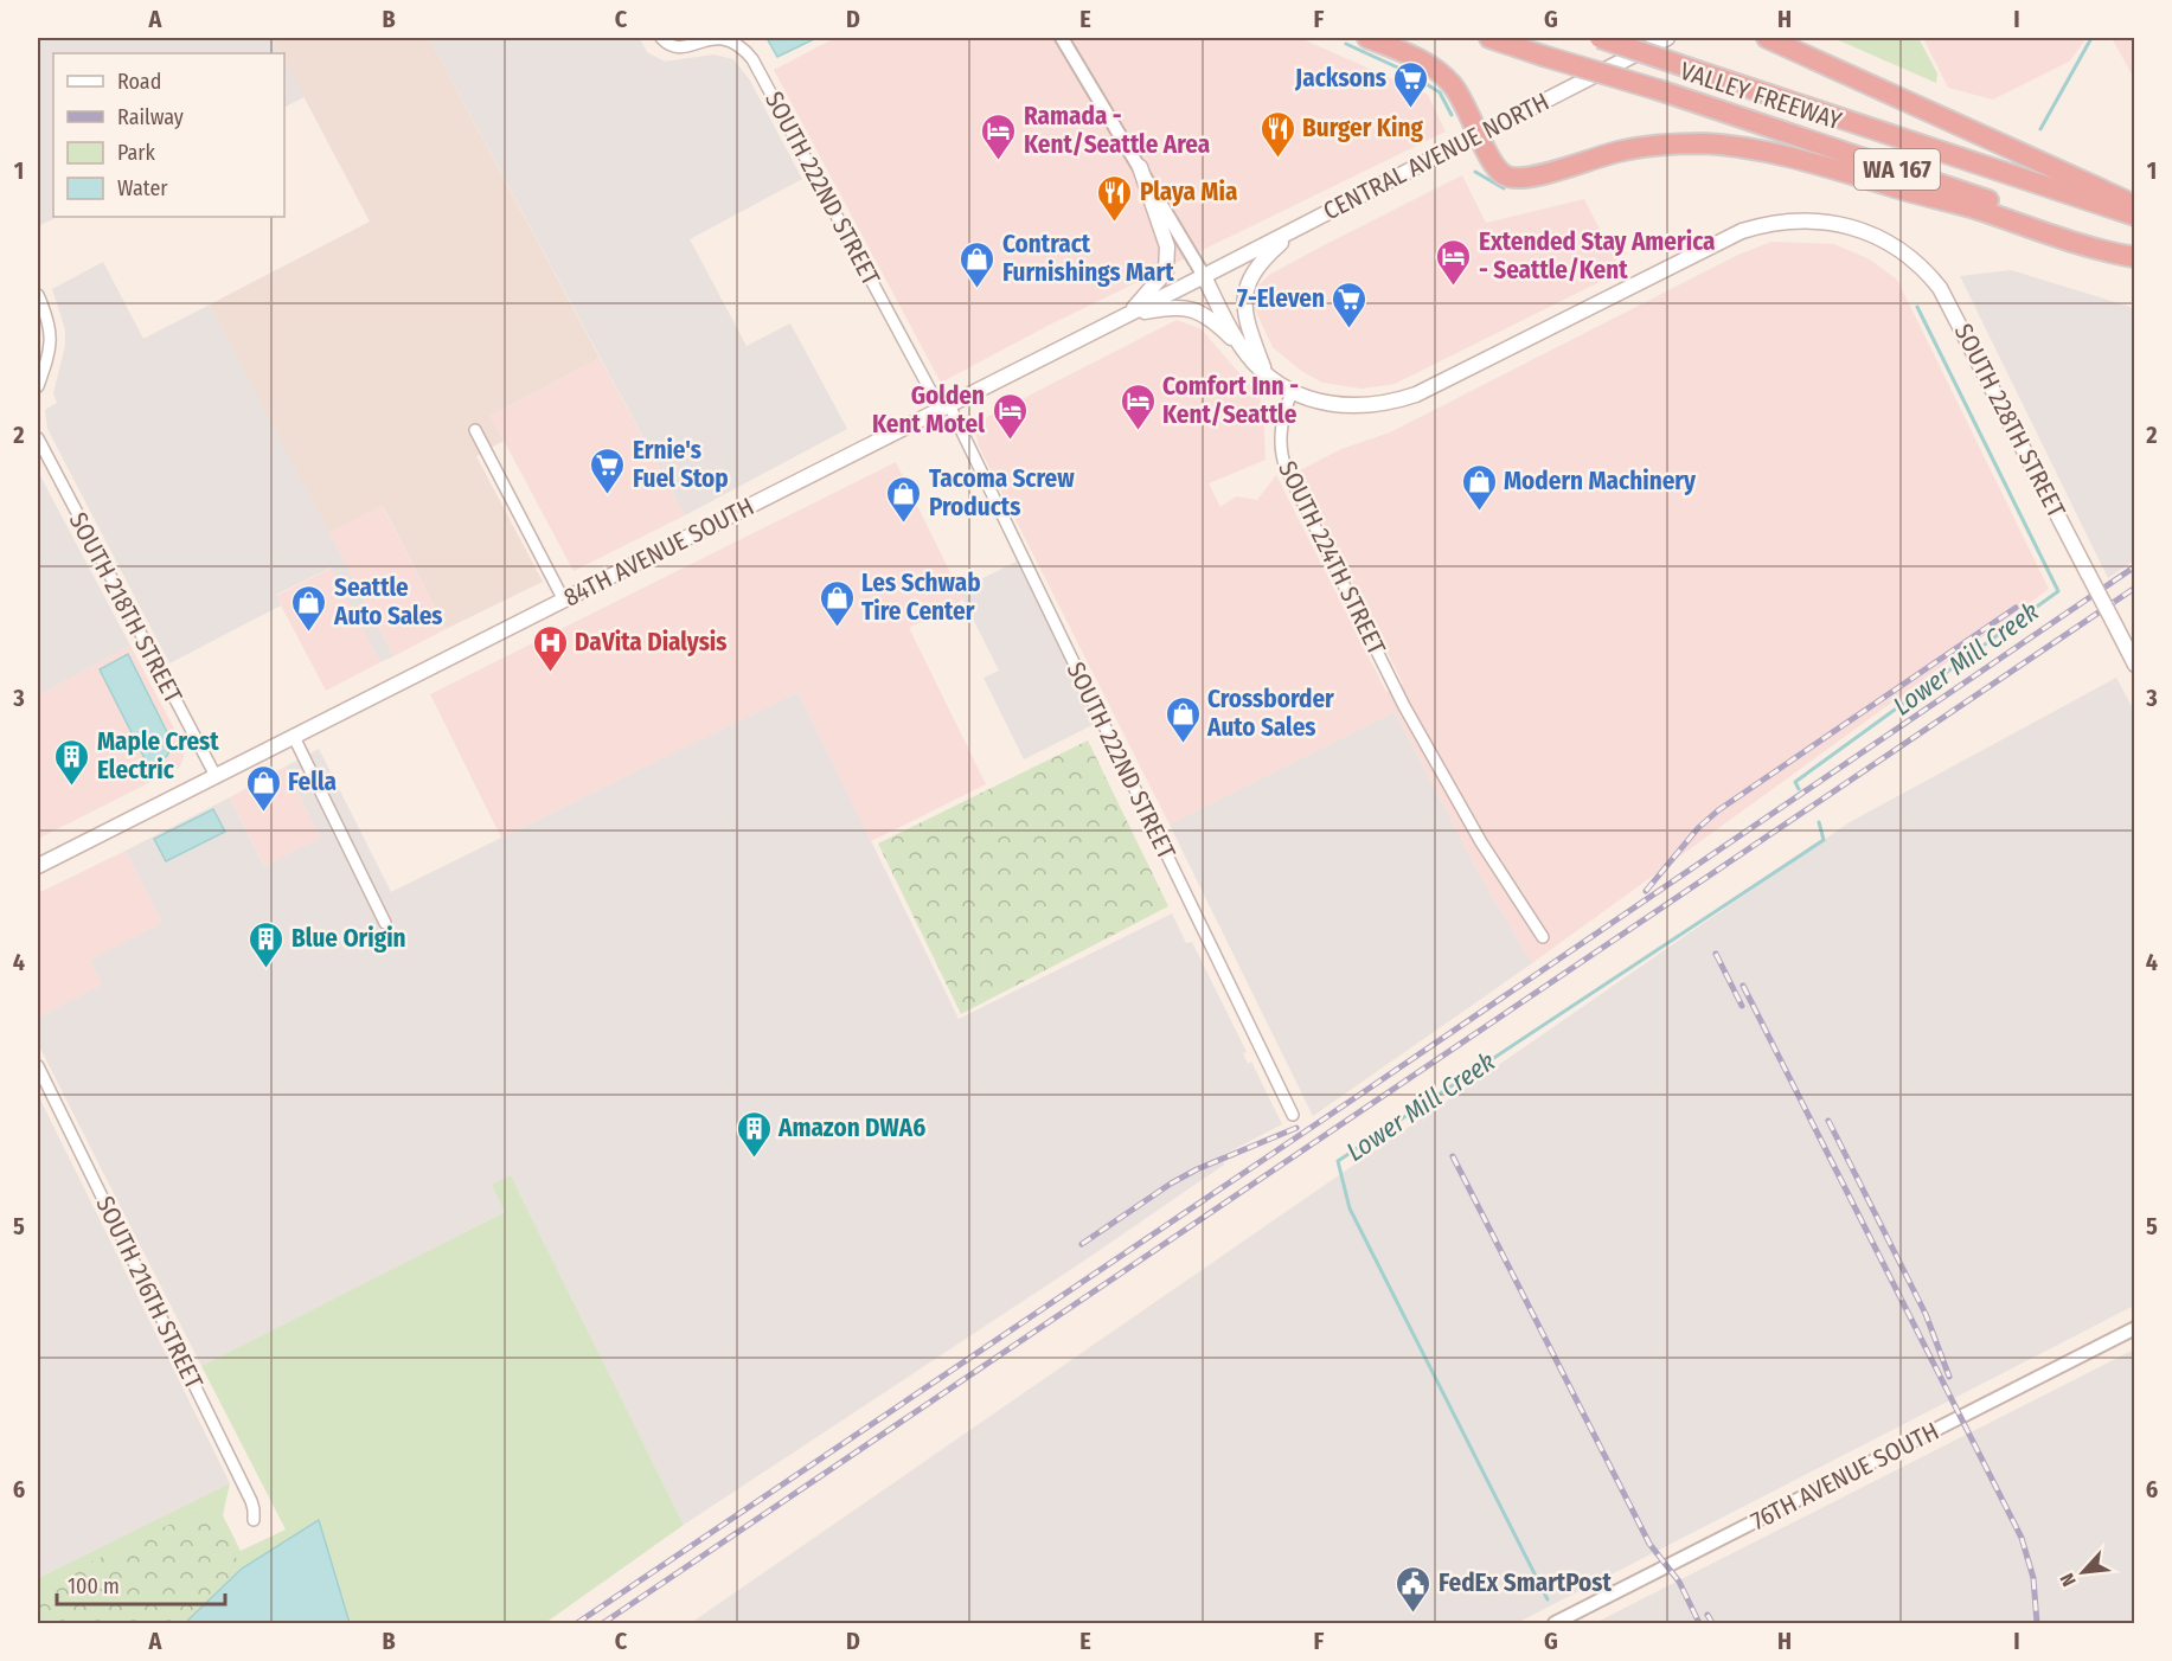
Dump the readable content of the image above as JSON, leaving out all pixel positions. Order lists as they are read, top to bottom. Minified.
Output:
{"streets":{"highway":["VALLEY FREEWAY","WA 167"],"main road":["CENTRAL AVENUE NORTH","SOUTH 228TH STREET","84TH AVENUE SOUTH"],"street":["SOUTH 222ND STREET","SOUTH 224TH STREET","SOUTH 218TH STREET","SOUTH 216TH STREET","76TH AVENUE SOUTH"]},"crossings":[["CENTRAL AVENUE NORTH","84TH AVENUE SOUTH"],["SOUTH 222ND STREET","84TH AVENUE SOUTH"],["SOUTH 228TH STREET","SOUTH 224TH STREET"],["84TH AVENUE SOUTH","SOUTH 218TH STREET"]],"water":["Lower Mill Creek"],"places":{"supermarket":["Jacksons","7-Eleven","Ernie's Fuel Stop"],"restaurant":["Burger King","Playa Mia"],"hotel":["Ramada - Kent/Seattle Area","Extended Stay America - Seattle/Kent","Comfort Inn - Kent/Seattle","Golden Kent Motel"],"shop":["Contract Furnishings Mart","Modern Machinery","Tacoma Screw Products","Les Schwab Tire Center","Seattle Auto Sales","Crossborder Auto Sales","Fella"],"hospital":["DaVita Dialysis"],"building":["Maple Crest Electric","Blue Origin","Amazon DWA6"],"public building":["FedEx SmartPost"]},"legend":["Road","Railway","Park","Water"],"scale_bar":"100 m","north":"bottom left","grid":{"columns":["A","B","C","D","E","F","G","H","I"],"rows":["1","2","3","4","5","6"]}}
